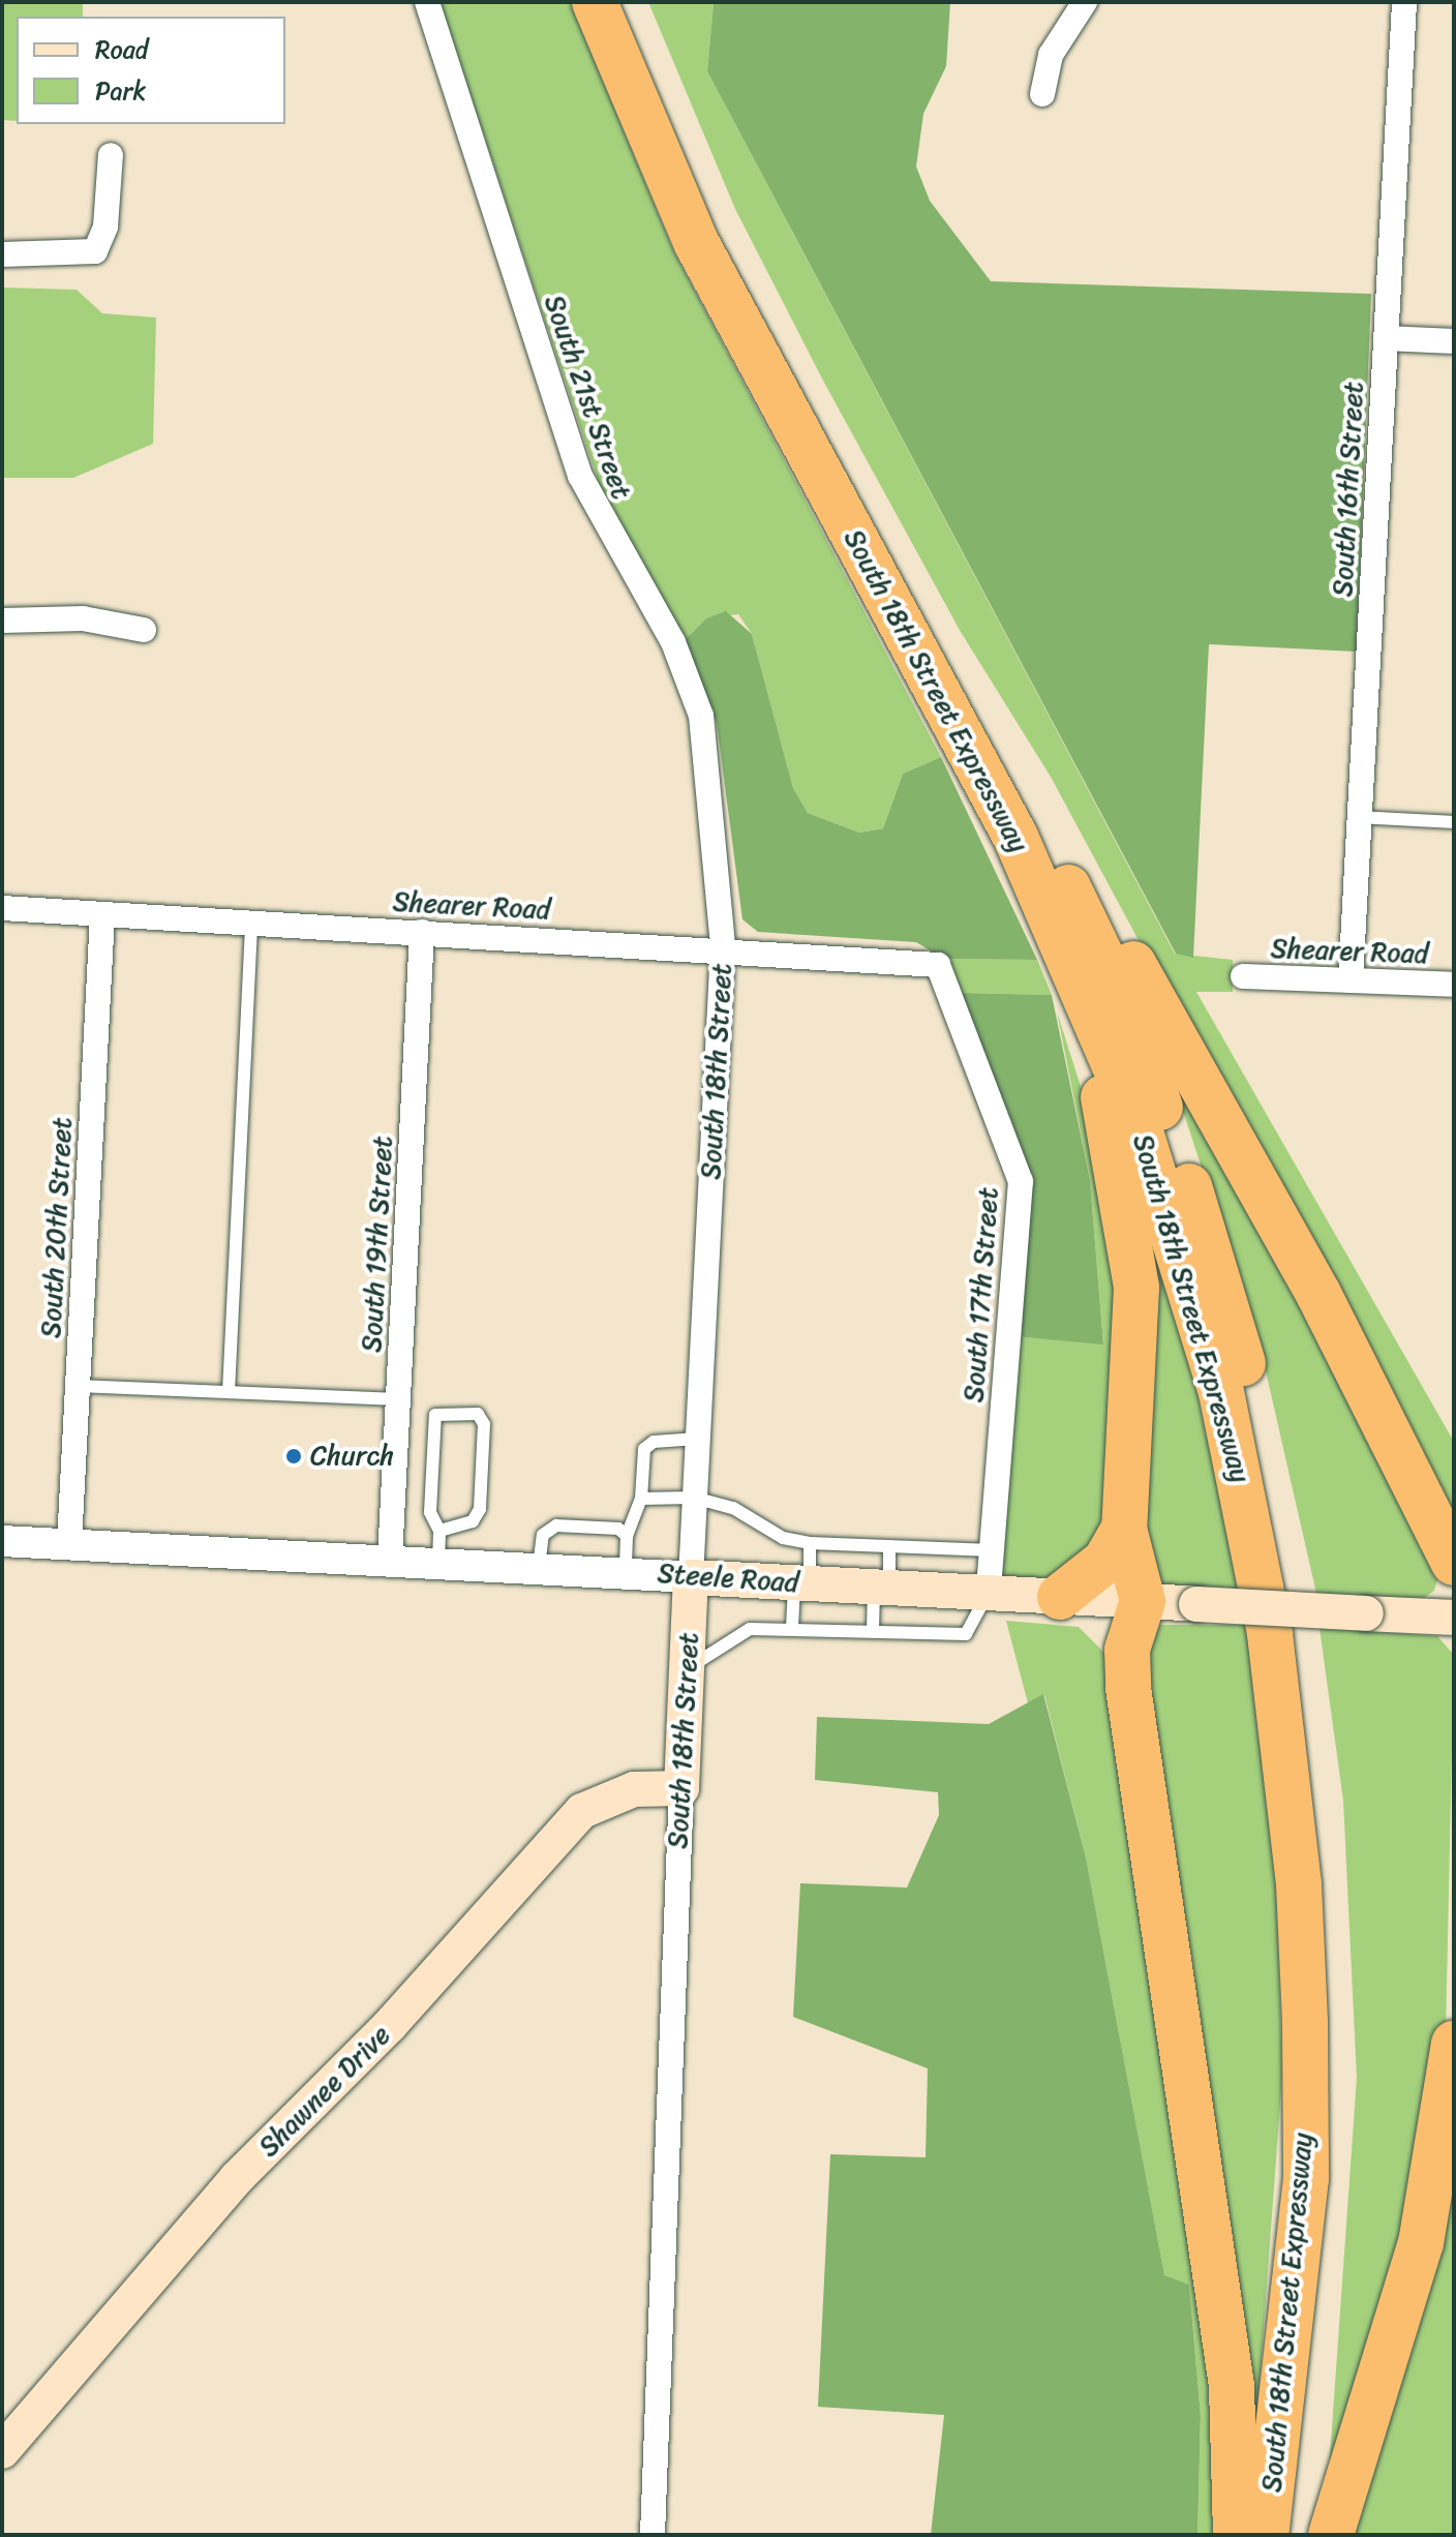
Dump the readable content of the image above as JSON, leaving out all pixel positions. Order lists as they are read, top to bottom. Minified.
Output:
{"streets":{"highway":["South 18th Street Expressway"],"main road":["South 18th Street","Steele Road","Shawnee Drive"],"street":["South 21st Street","South 16th Street","Shearer Road","South 20th Street","South 19th Street","South 17th Street"]},"crossings":[["South 21st Street","Shearer Road"],["South 21st Street","South 18th Street"],["South 16th Street","Shearer Road"],["Shearer Road","South 18th Street"],["Shearer Road","South 20th Street"],["Shearer Road","South 19th Street"],["Shearer Road","South 17th Street"],["South 18th Street","Steele Road"],["South 18th Street","Shawnee Drive"],["South 20th Street","Steele Road"],["South 19th Street","Steele Road"],["South 17th Street","Steele Road"]],"places":["Church"],"legend":["Road","Park"]}
